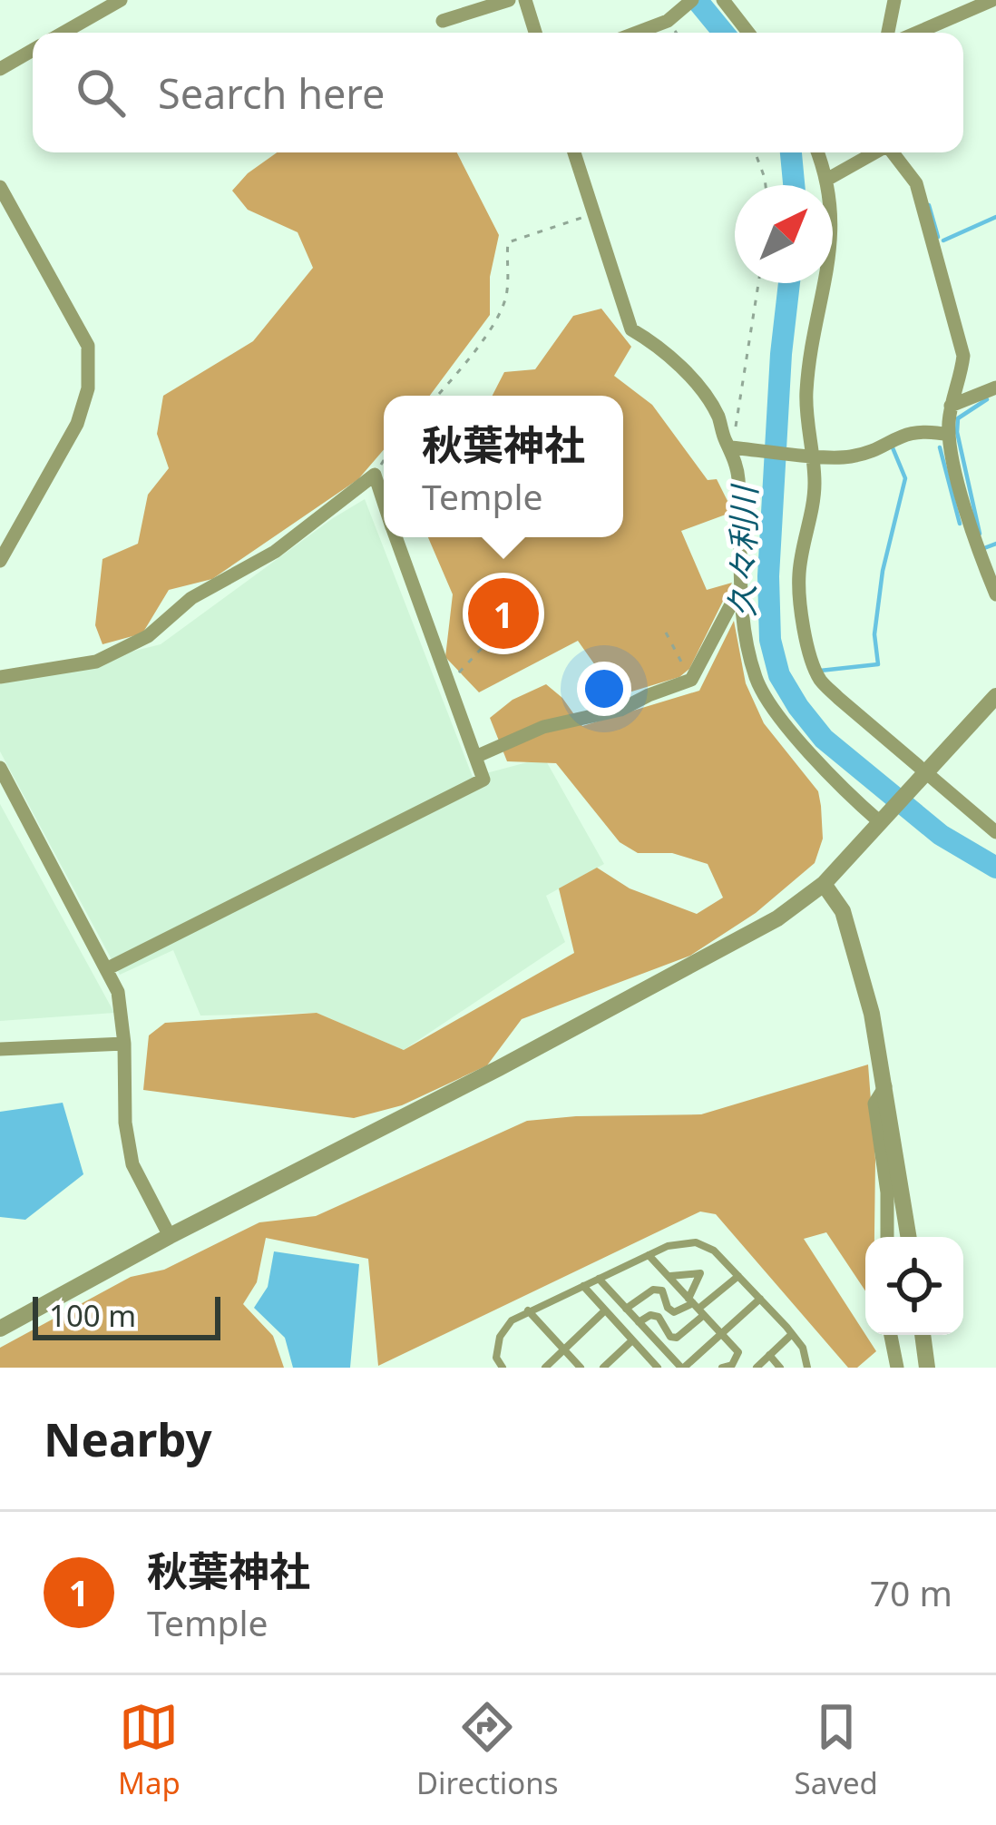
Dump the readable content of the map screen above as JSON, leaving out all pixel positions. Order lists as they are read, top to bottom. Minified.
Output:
{"water":["久々利川"],"scale_bar":"100 m","north":"top right","page":{"search":"Search here","popup":["秋葉神社","Temple"],"pins":"1","scale":"100 m","heading":"Nearby","list":[{"mark":"1","name":"秋葉神社","note":"Temple","value":"70 m"}],"nav":["Map","Directions","Saved"]}}
